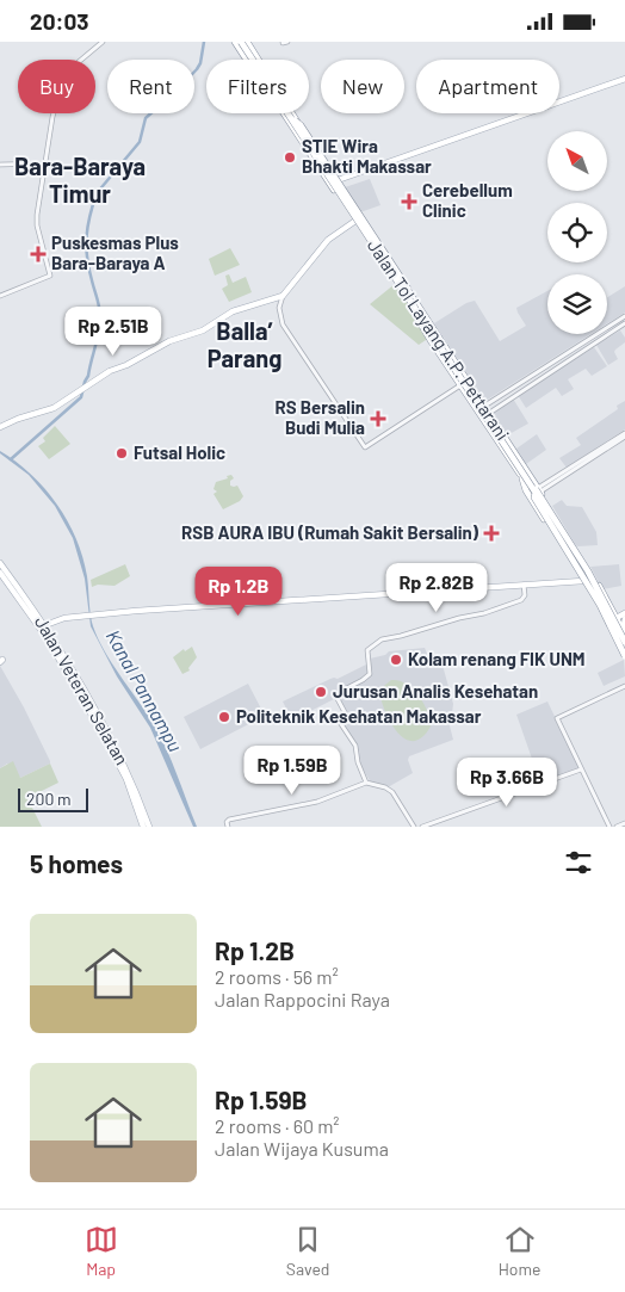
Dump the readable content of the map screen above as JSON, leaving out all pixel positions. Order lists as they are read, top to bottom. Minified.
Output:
{"streets":{"highway":["Jalan Tol Layang A.P. Pettarani"],"main road":["Jalan Veteran Selatan"]},"districts":["Bara-Baraya Timur","Ballaʼ Parang"],"water":["Kanal Pannampu"],"places":{"other":["STIE Wira Bhakti Makassar","Futsal Holic","Kolam renang FIK UNM","Jurusan Analis Kesehatan","Politeknik Kesehatan Makassar"],"health":["Cerebellum Clinic","Puskesmas Plus Bara-Baraya A","RS Bersalin Budi Mulia","RSB AURA IBU (Rumah Sakit Bersalin)"]},"scale_bar":"200 m","north":"top left","page":{"status":"20:03","chip":["Buy","Rent","Filters","New","Apartment"],"price":["Rp 2.51B","Rp 2.82B","Rp 1.2B","Rp 1.59B","Rp 3.66B"],"scale":"200 m","heading":"5 homes","list":[{"name":"Rp 1.2B","note":"2 rooms · 56 m² · Jalan Rappocini Raya"},{"name":"Rp 1.59B","note":"2 rooms · 60 m² · Jalan Wijaya Kusuma"}],"tabs":["Map","Saved","Home"]}}
